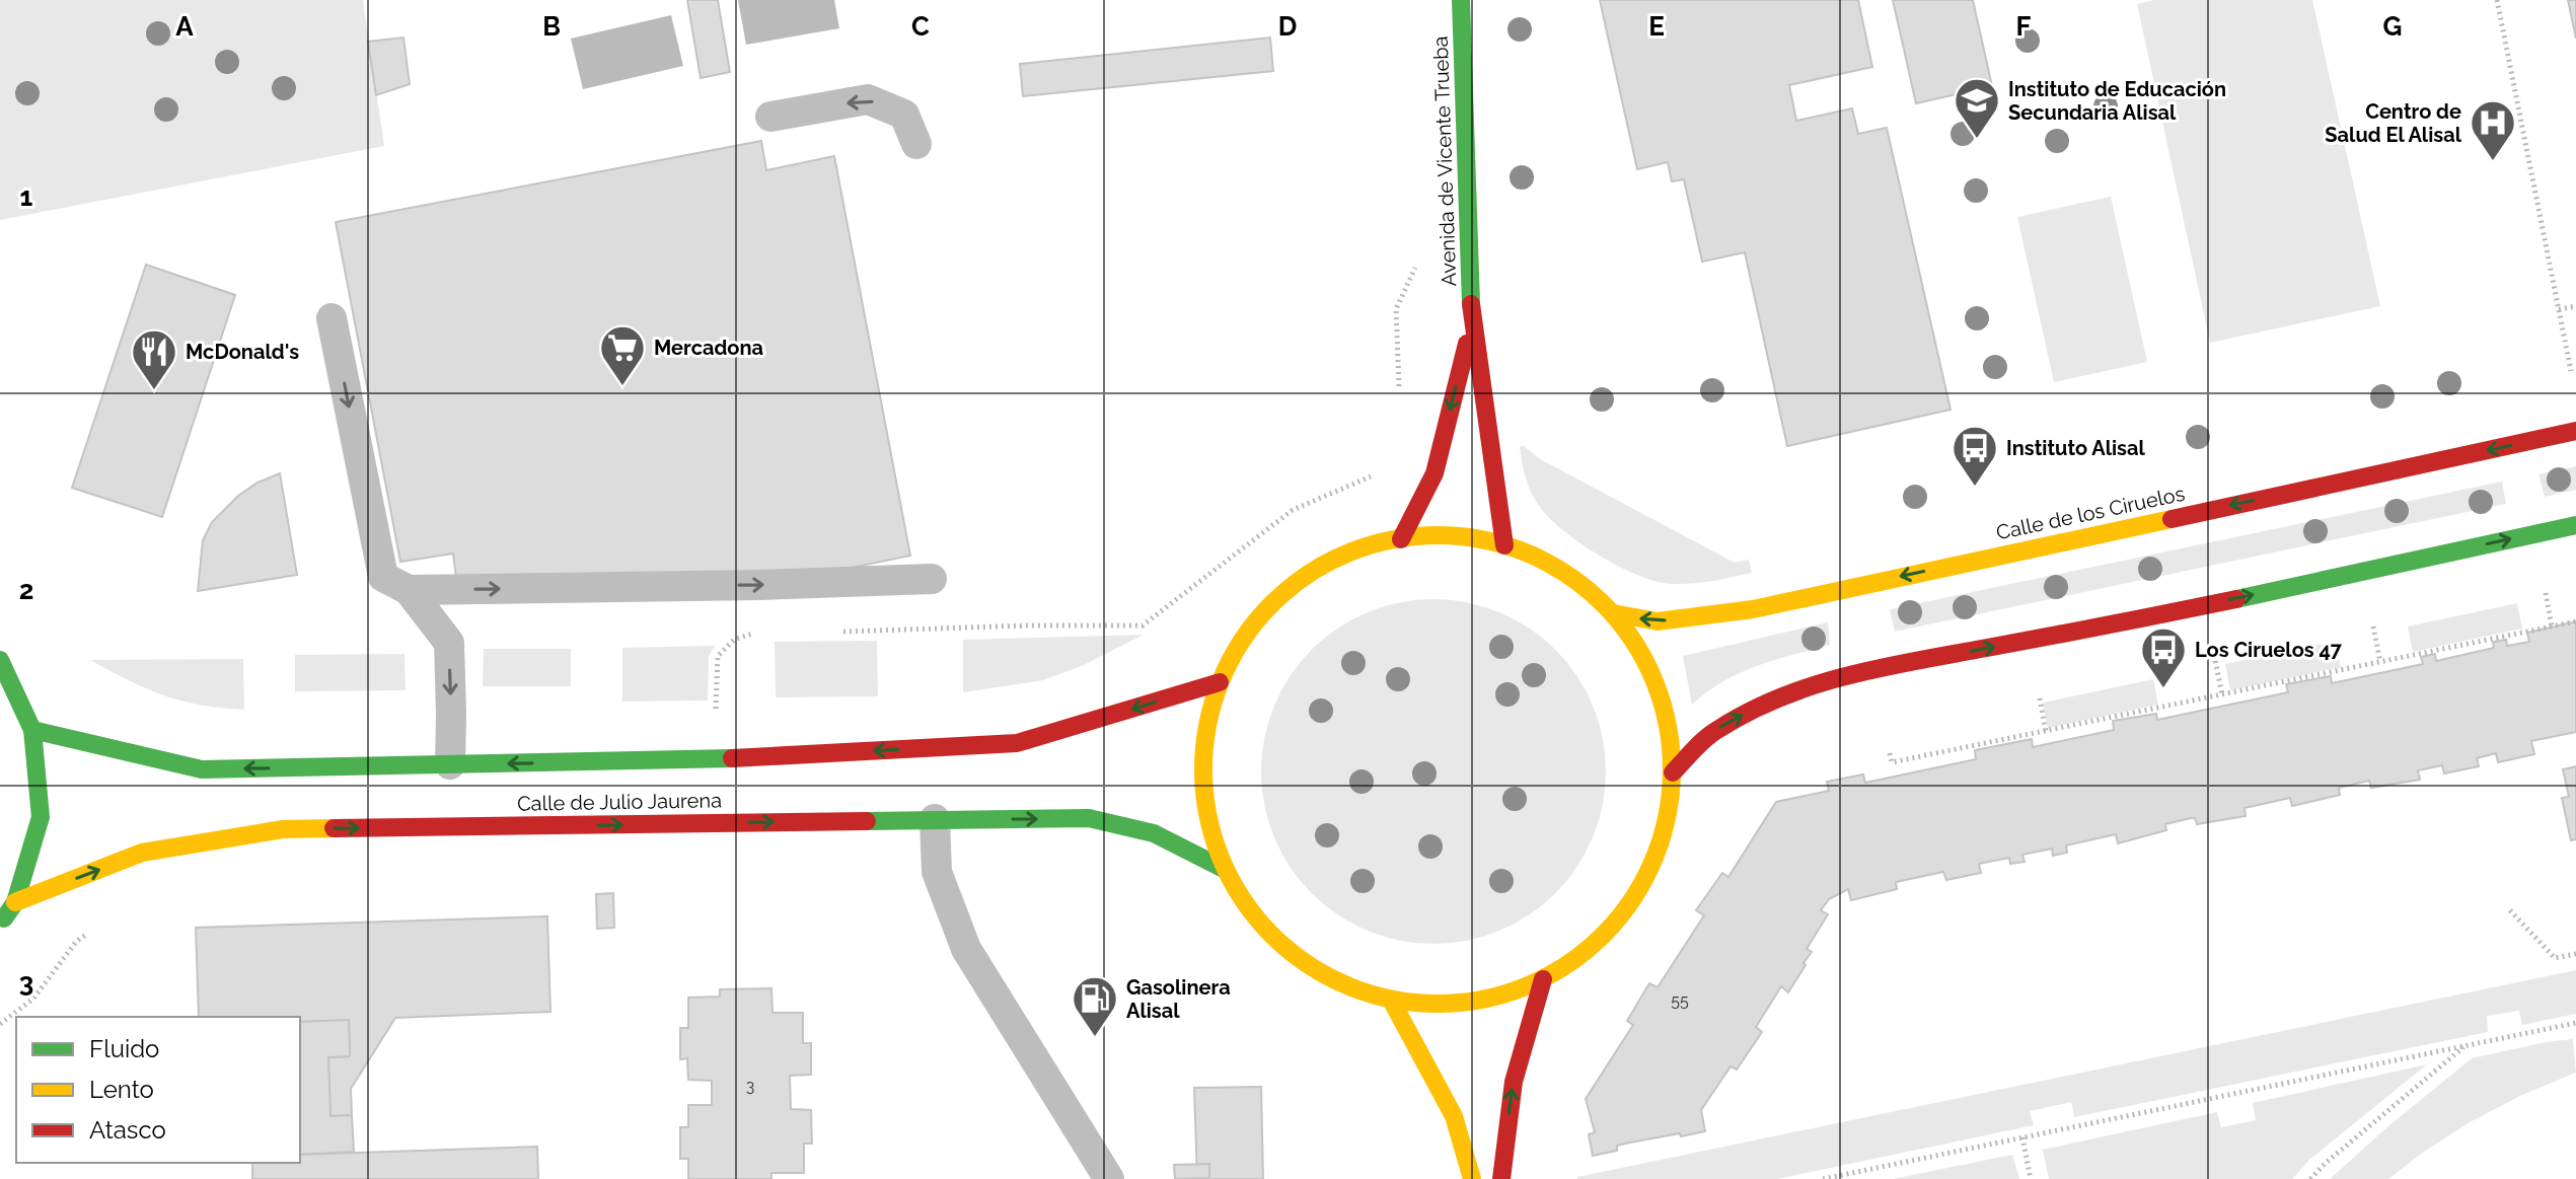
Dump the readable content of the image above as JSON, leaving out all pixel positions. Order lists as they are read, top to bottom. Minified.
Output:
{"streets":{"main road":["Avenida de Vicente Trueba","Calle de los Ciruelos","Calle de Julio Jaurena"]},"places":{"school or university":["Instituto de Educación Secundaria Alisal"],"hospital":["Centro de Salud El Alisal"],"supermarket":["Mercadona"],"restaurant":["McDonald's"],"bus stop":["Instituto Alisal","Los Ciruelos 47"],"fuel station":["Gasolinera Alisal"]},"house_numbers":["55","3"],"legend":["Fluido","Lento","Atasco"],"grid":{"columns":["A","B","C","D","E","F","G"],"rows":["1","2","3"]}}
